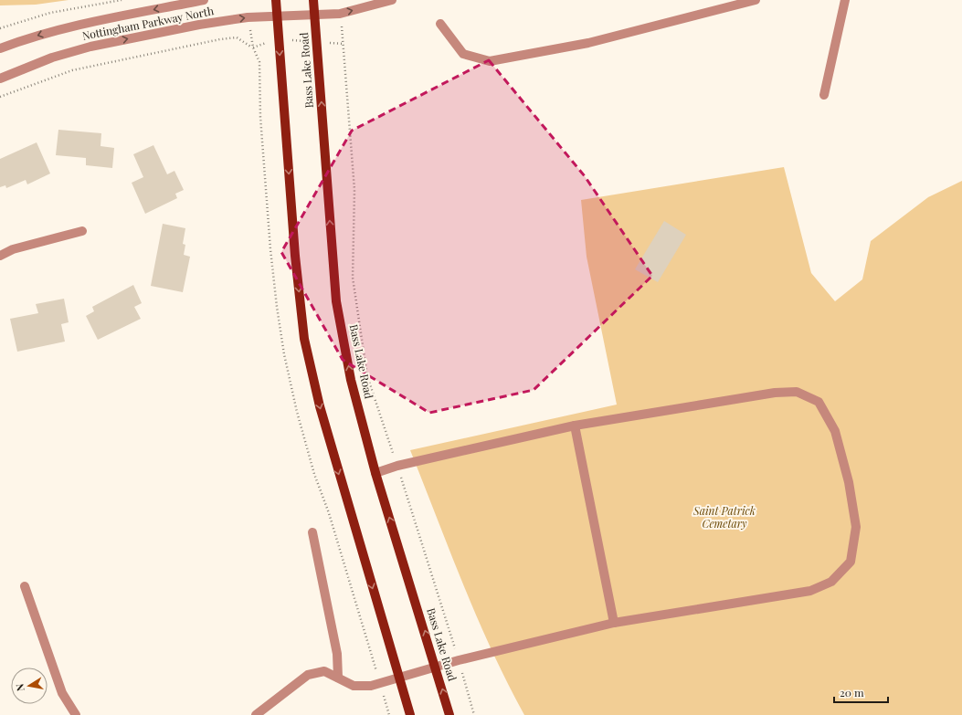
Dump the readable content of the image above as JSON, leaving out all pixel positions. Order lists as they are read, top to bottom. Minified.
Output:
{"streets":{"main road":["Bass Lake Road"],"street":["Nottingham Parkway North"]},"crossings":[["Nottingham Parkway North","Bass Lake Road"]],"parks":["Saint Patrick Cemetary"],"scale_bar":"20 m","north":"left"}
